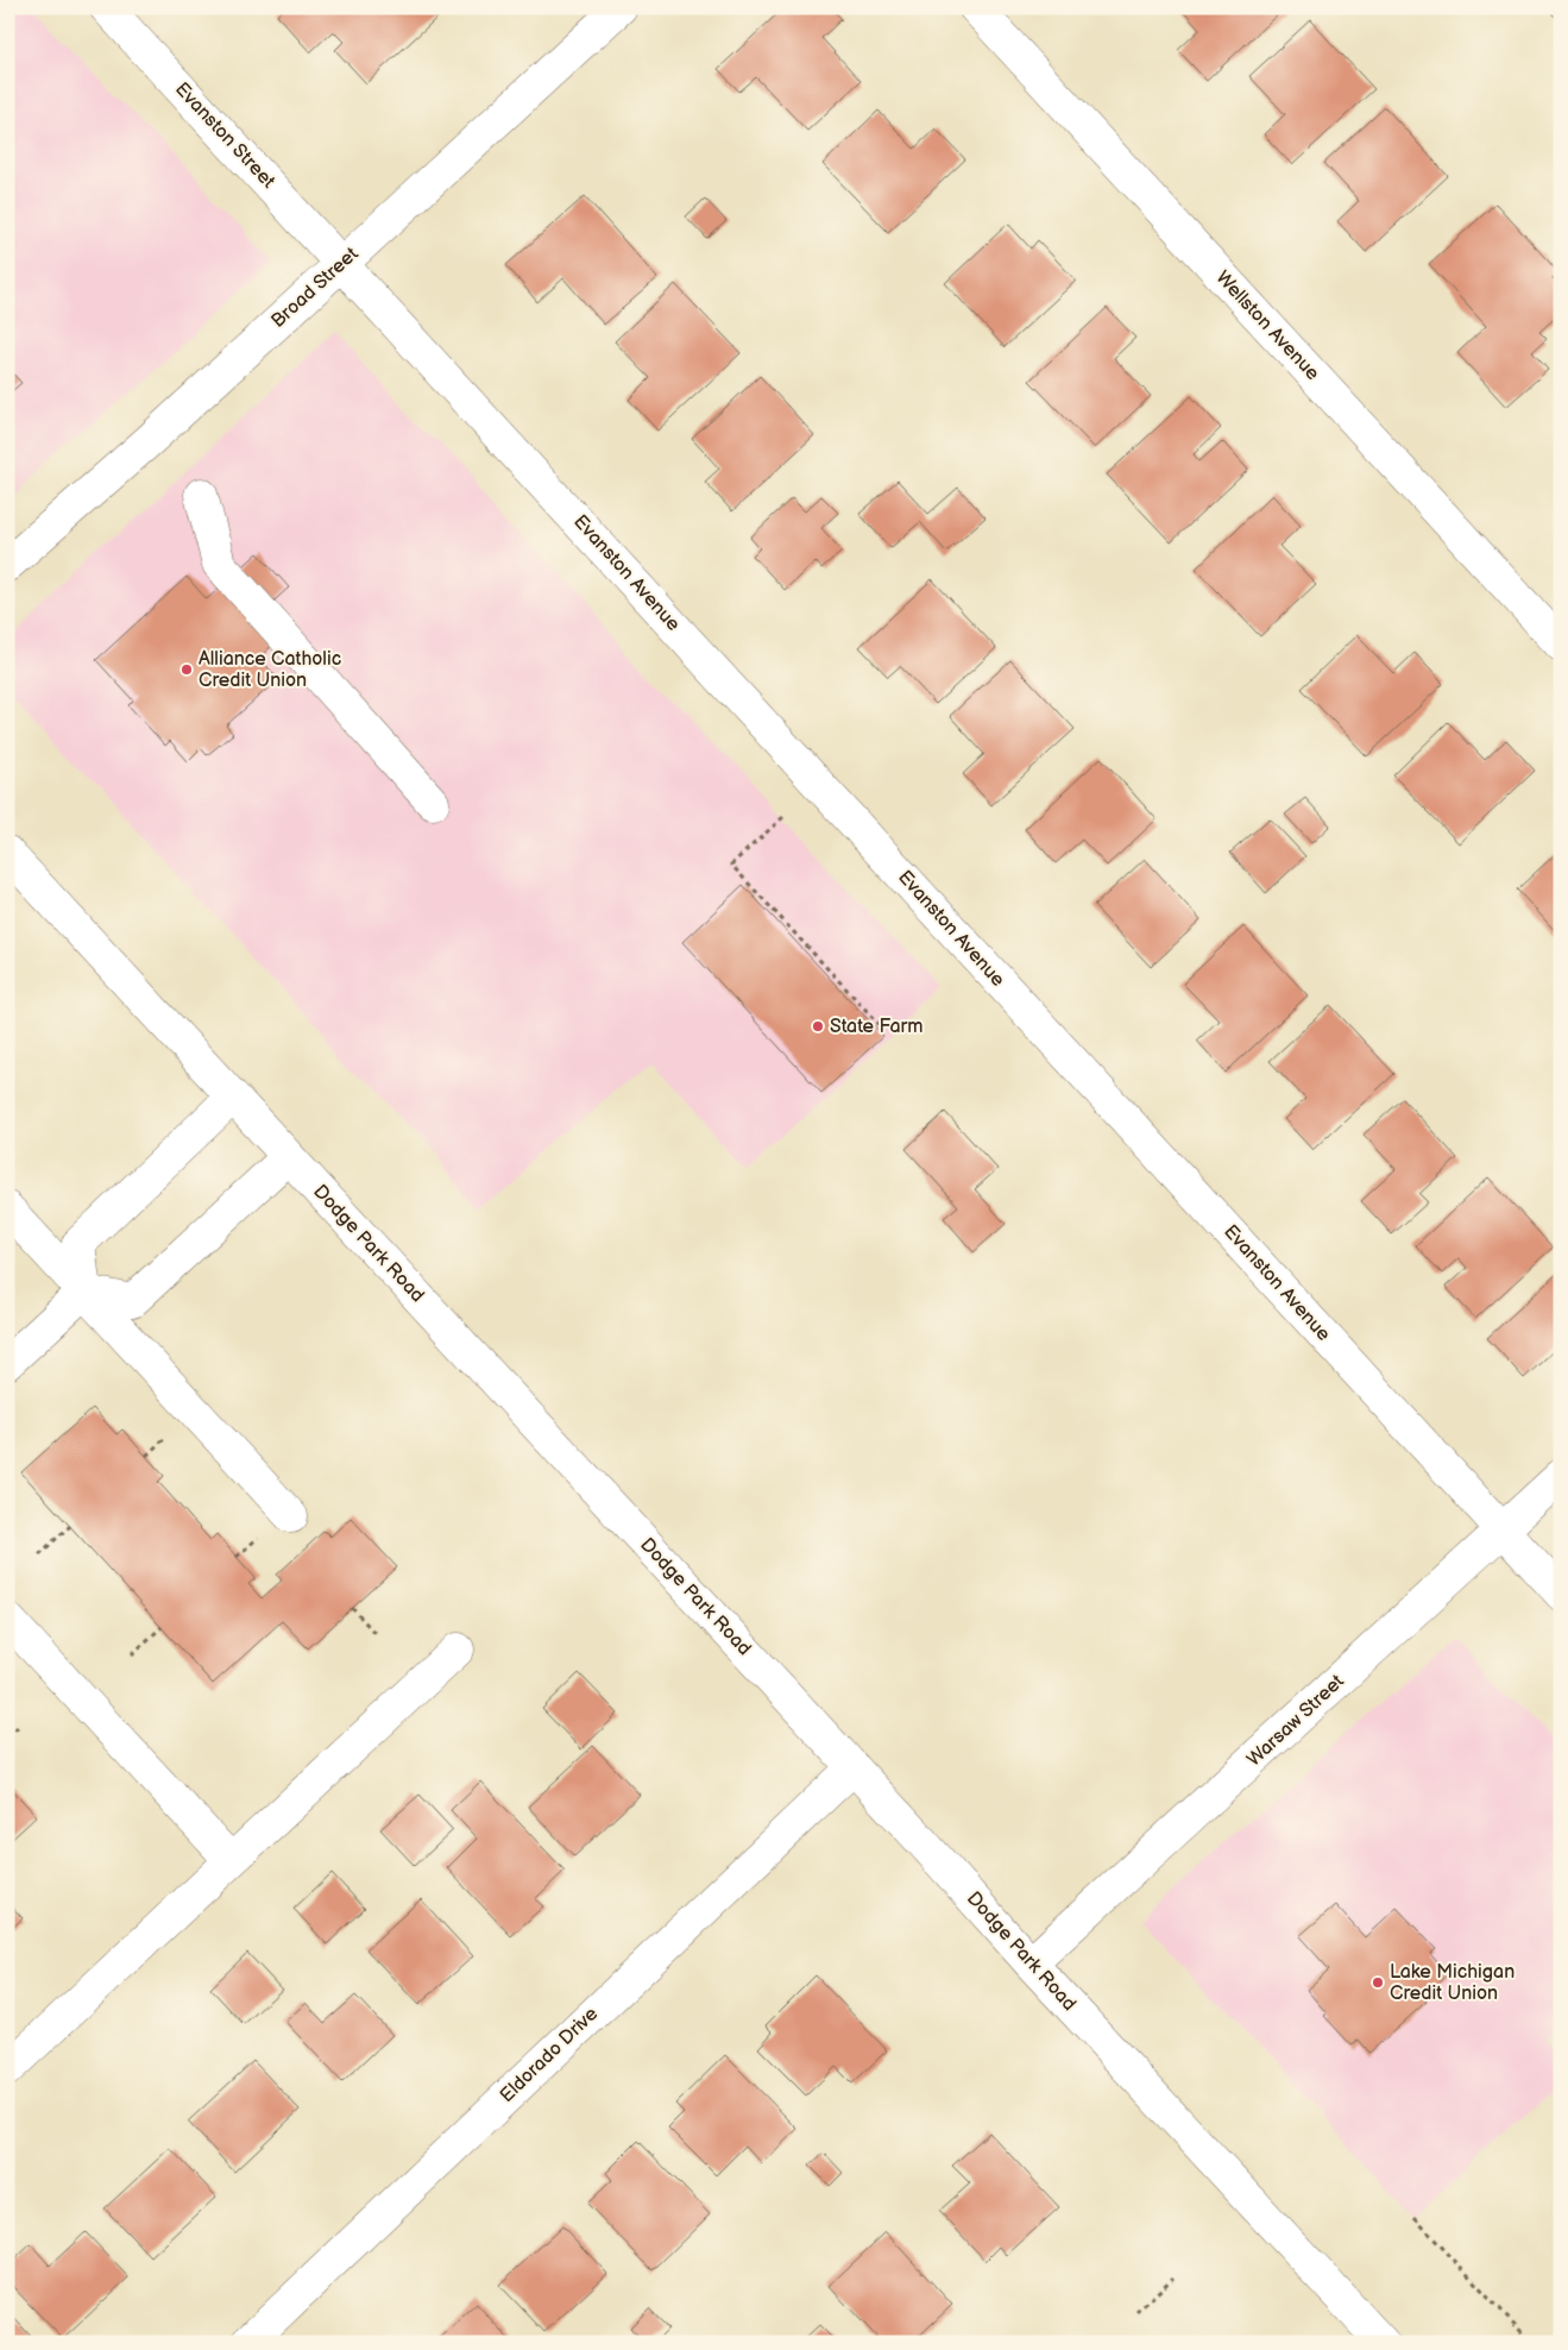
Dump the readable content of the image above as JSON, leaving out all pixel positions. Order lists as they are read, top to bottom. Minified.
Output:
{"streets":{"street":["Evanston Street","Broad Street","Wellston Avenue","Evanston Avenue","Dodge Park Road","Warsaw Street","Eldorado Drive"]},"crossings":[["Evanston Street","Broad Street"],["Evanston Street","Evanston Avenue"],["Broad Street","Evanston Avenue"],["Evanston Avenue","Warsaw Street"],["Dodge Park Road","Warsaw Street"],["Dodge Park Road","Eldorado Drive"]],"places":["Alliance Catholic Credit Union","State Farm","Lake Michigan Credit Union"]}
